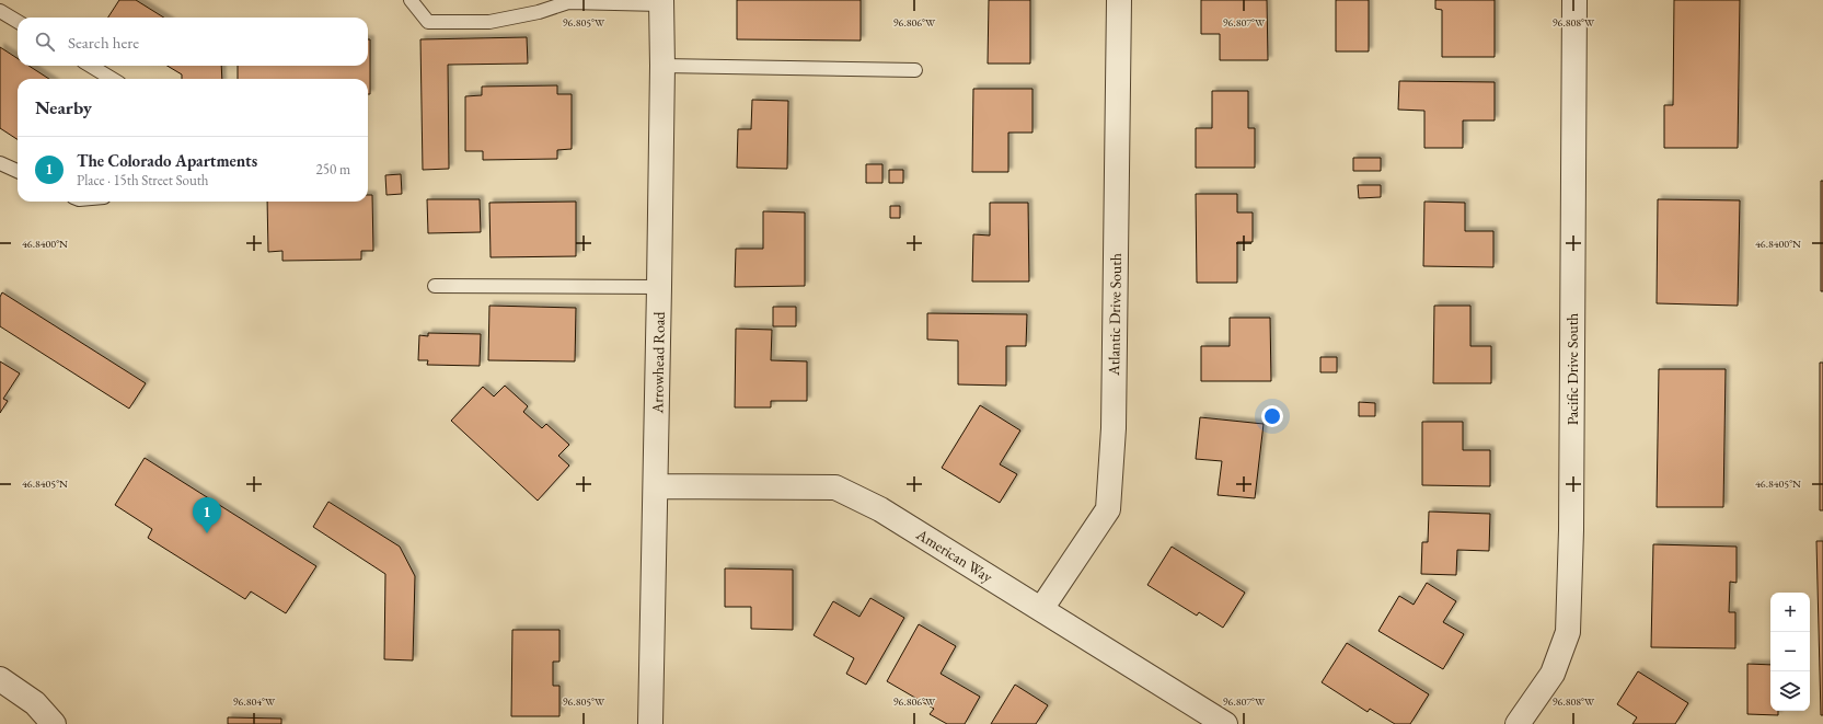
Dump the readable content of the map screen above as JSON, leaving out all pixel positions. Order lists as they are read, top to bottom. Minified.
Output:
{"streets":{"street":["Atlantic Drive South","Arrowhead Road","Pacific Drive South","American Way"]},"crossings":[["Atlantic Drive South","American Way"],["Arrowhead Road","American Way"]],"page":{"search":"Search here","heading":"Nearby","list":[{"mark":"1","name":"The Colorado Apartments","note":"Place · 15th Street South","value":"250 m"}],"pins":"1","map_buttons":["+","−"]},"coordinates":["96.805°W","96.806°W","96.807°W","96.808°W","46.8400°N","46.8405°N","96.804°W"]}
